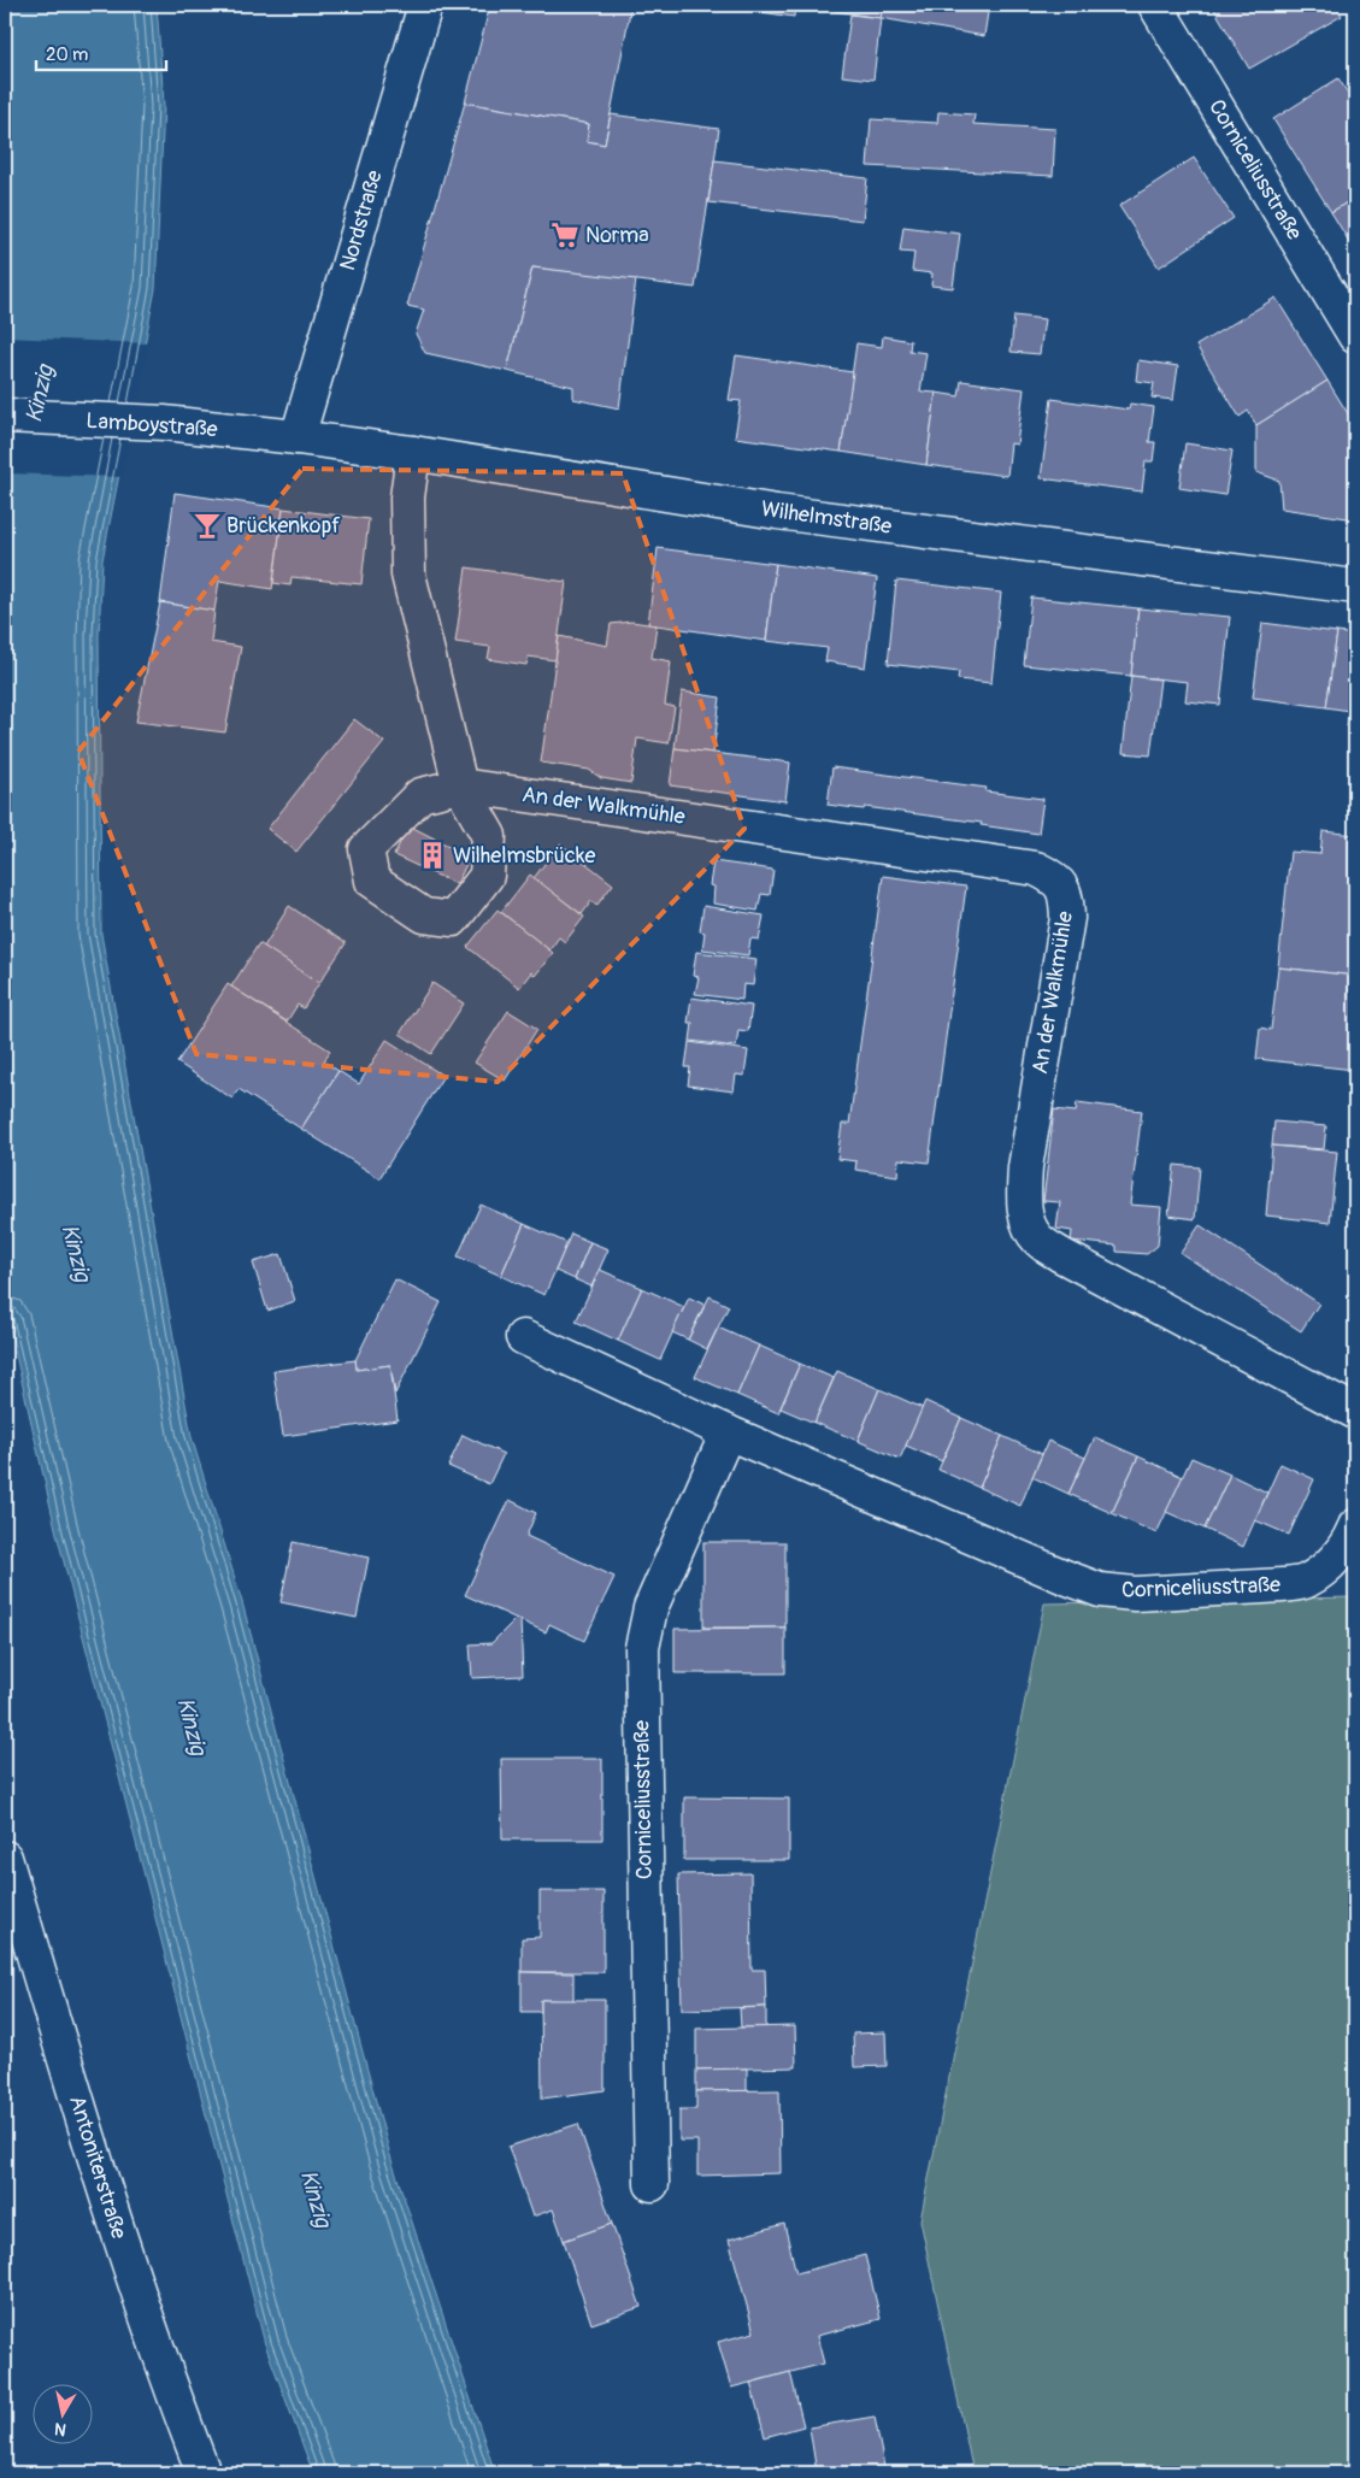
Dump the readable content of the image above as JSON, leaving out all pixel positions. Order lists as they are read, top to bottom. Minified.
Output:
{"streets":{"street":["Corniceliusstraße","Nordstraße","Lamboystraße","Wilhelmstraße","An der Walkmühle","Antoniterstraße"]},"crossings":[["Nordstraße","Lamboystraße"],["Nordstraße","Wilhelmstraße"],["Lamboystraße","Wilhelmstraße"],["Wilhelmstraße","An der Walkmühle"]],"water":["Kinzig"],"places":{"supermarket":["Norma"],"bar":["Brückenkopf"],"building":["Wilhelmsbrücke"]},"scale_bar":"20 m","north":"bottom"}
